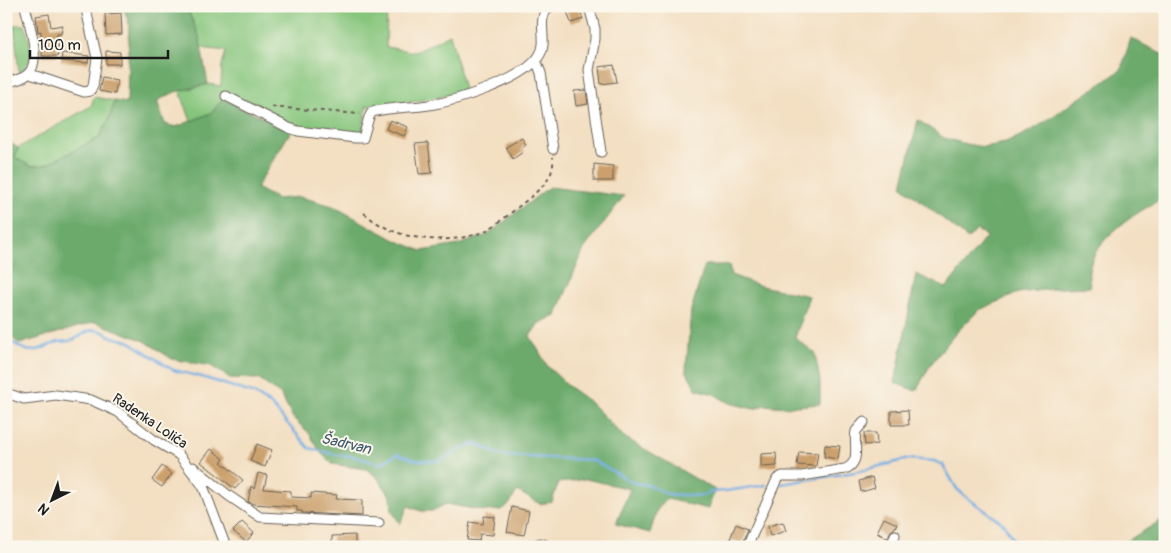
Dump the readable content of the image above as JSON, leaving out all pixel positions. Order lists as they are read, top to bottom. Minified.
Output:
{"streets":{"street":["Radenka Lolića"]},"water":["Šadrvan"],"scale_bar":"100 m","north":"bottom left"}
